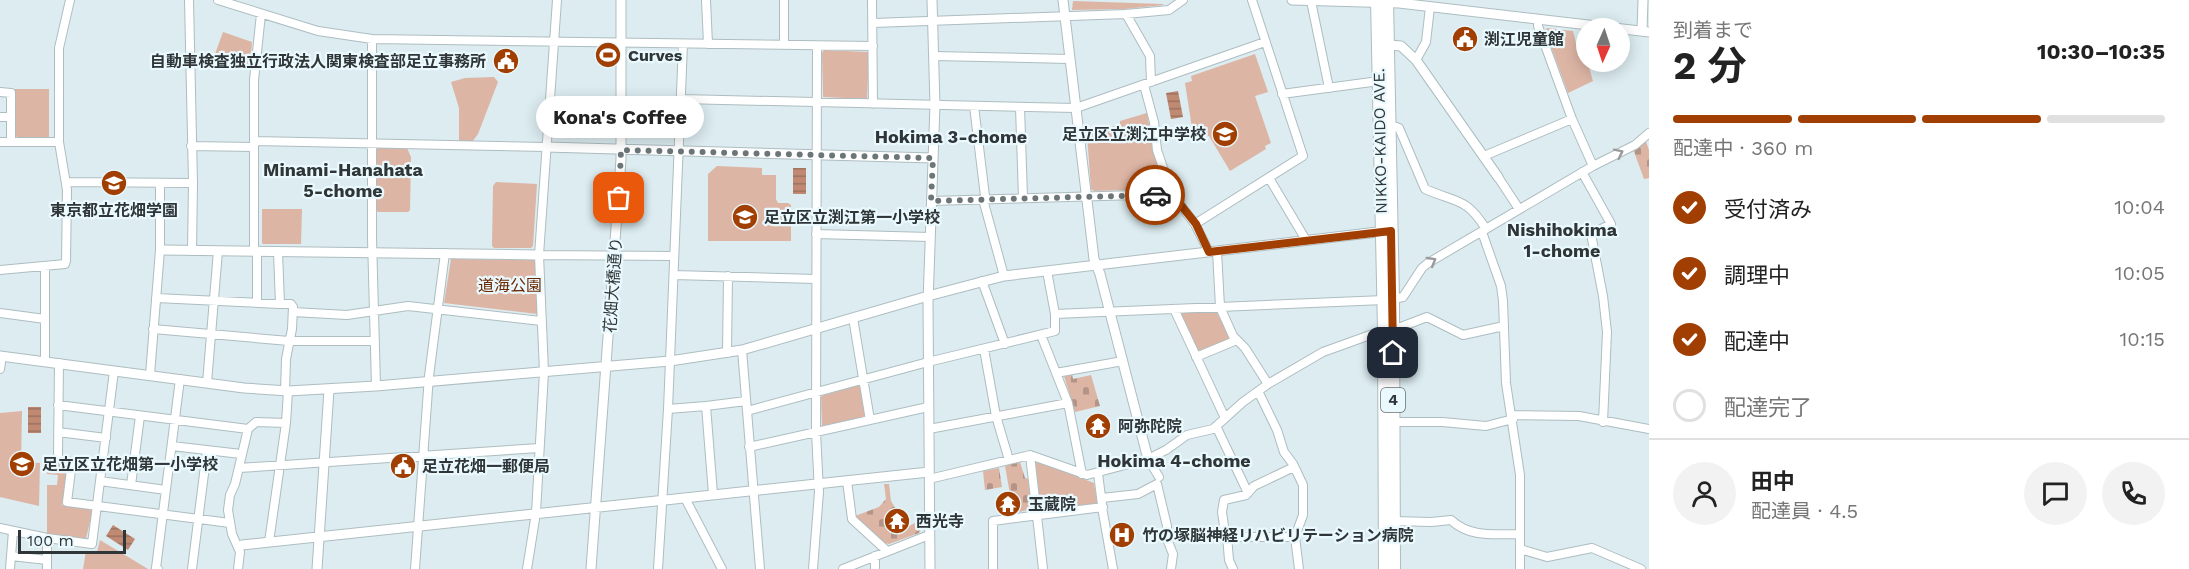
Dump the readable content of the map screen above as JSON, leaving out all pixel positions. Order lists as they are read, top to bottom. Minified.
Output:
{"streets":{"highway":["NIKKO-KAIDO AVE.","4"],"street":["花畑大橋通り"]},"districts":["Hokima 3-chome","Minami-Hanahata 5-chome","Nishihokima 1-chome","Hokima 4-chome"],"parks":["道海公園"],"places":{"public building":["渕江児童館","自動車検査独立行政法人関東検査部足立事務所","足立花畑一郵便局"],"sports":["Curves"],"school or university":["足立区立渕江中学校","東京都立花畑学園","足立区立渕江第一小学校","足立区立花畑第一小学校"],"other":["Kona's Coffee"],"temple":["阿弥陀院","玉蔵院","西光寺"],"hospital":["竹の塚脳神経リハビリテーション病院"]},"scale_bar":"100 m","north":"bottom","page":{"heading":["2 分","到着まで","10:30–10:35"],"panel":["田中","配達員 · 4.5"],"bubble":"Kona's Coffee","bar":"配達中 · 360 m","list":[["受付済み","10:04"],["調理中","10:05"],["配達中","10:15"],"配達完了"],"scale":"100 m"}}
